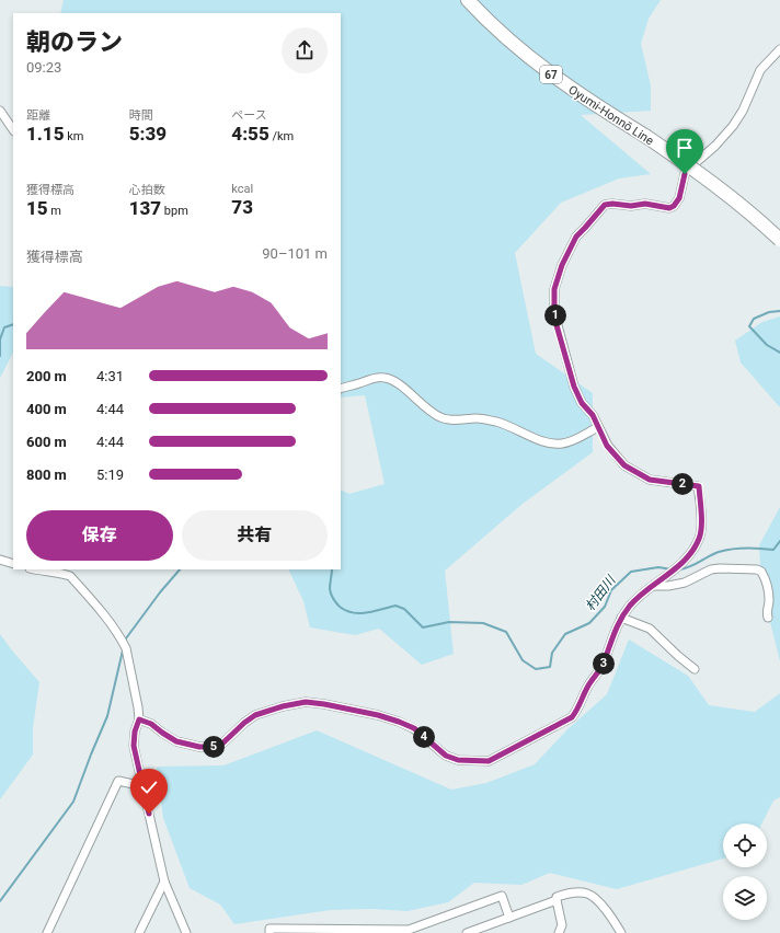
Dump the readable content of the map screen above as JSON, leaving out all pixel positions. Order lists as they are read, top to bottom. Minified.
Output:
{"streets":{"main road":["67","Oyumi-Honnō Line"]},"water":["村田川"],"page":{"heading":["朝のラン","09:23"],"stats":[["距離","1.15 km"],["時間","5:39"],["ペース","4:55 /km"],["獲得標高","15 m"],["心拍数","137 bpm"],["kcal","73"]],"chart":["獲得標高","90–101 m"],"pins":["1","2","3","4","5"],"list":[{"name":"200 m","note":"4:31"},{"name":"400 m","note":"4:44"},{"name":"600 m","note":"4:44"},{"name":"800 m","note":"5:19"}],"buttons":["保存","共有"]}}
